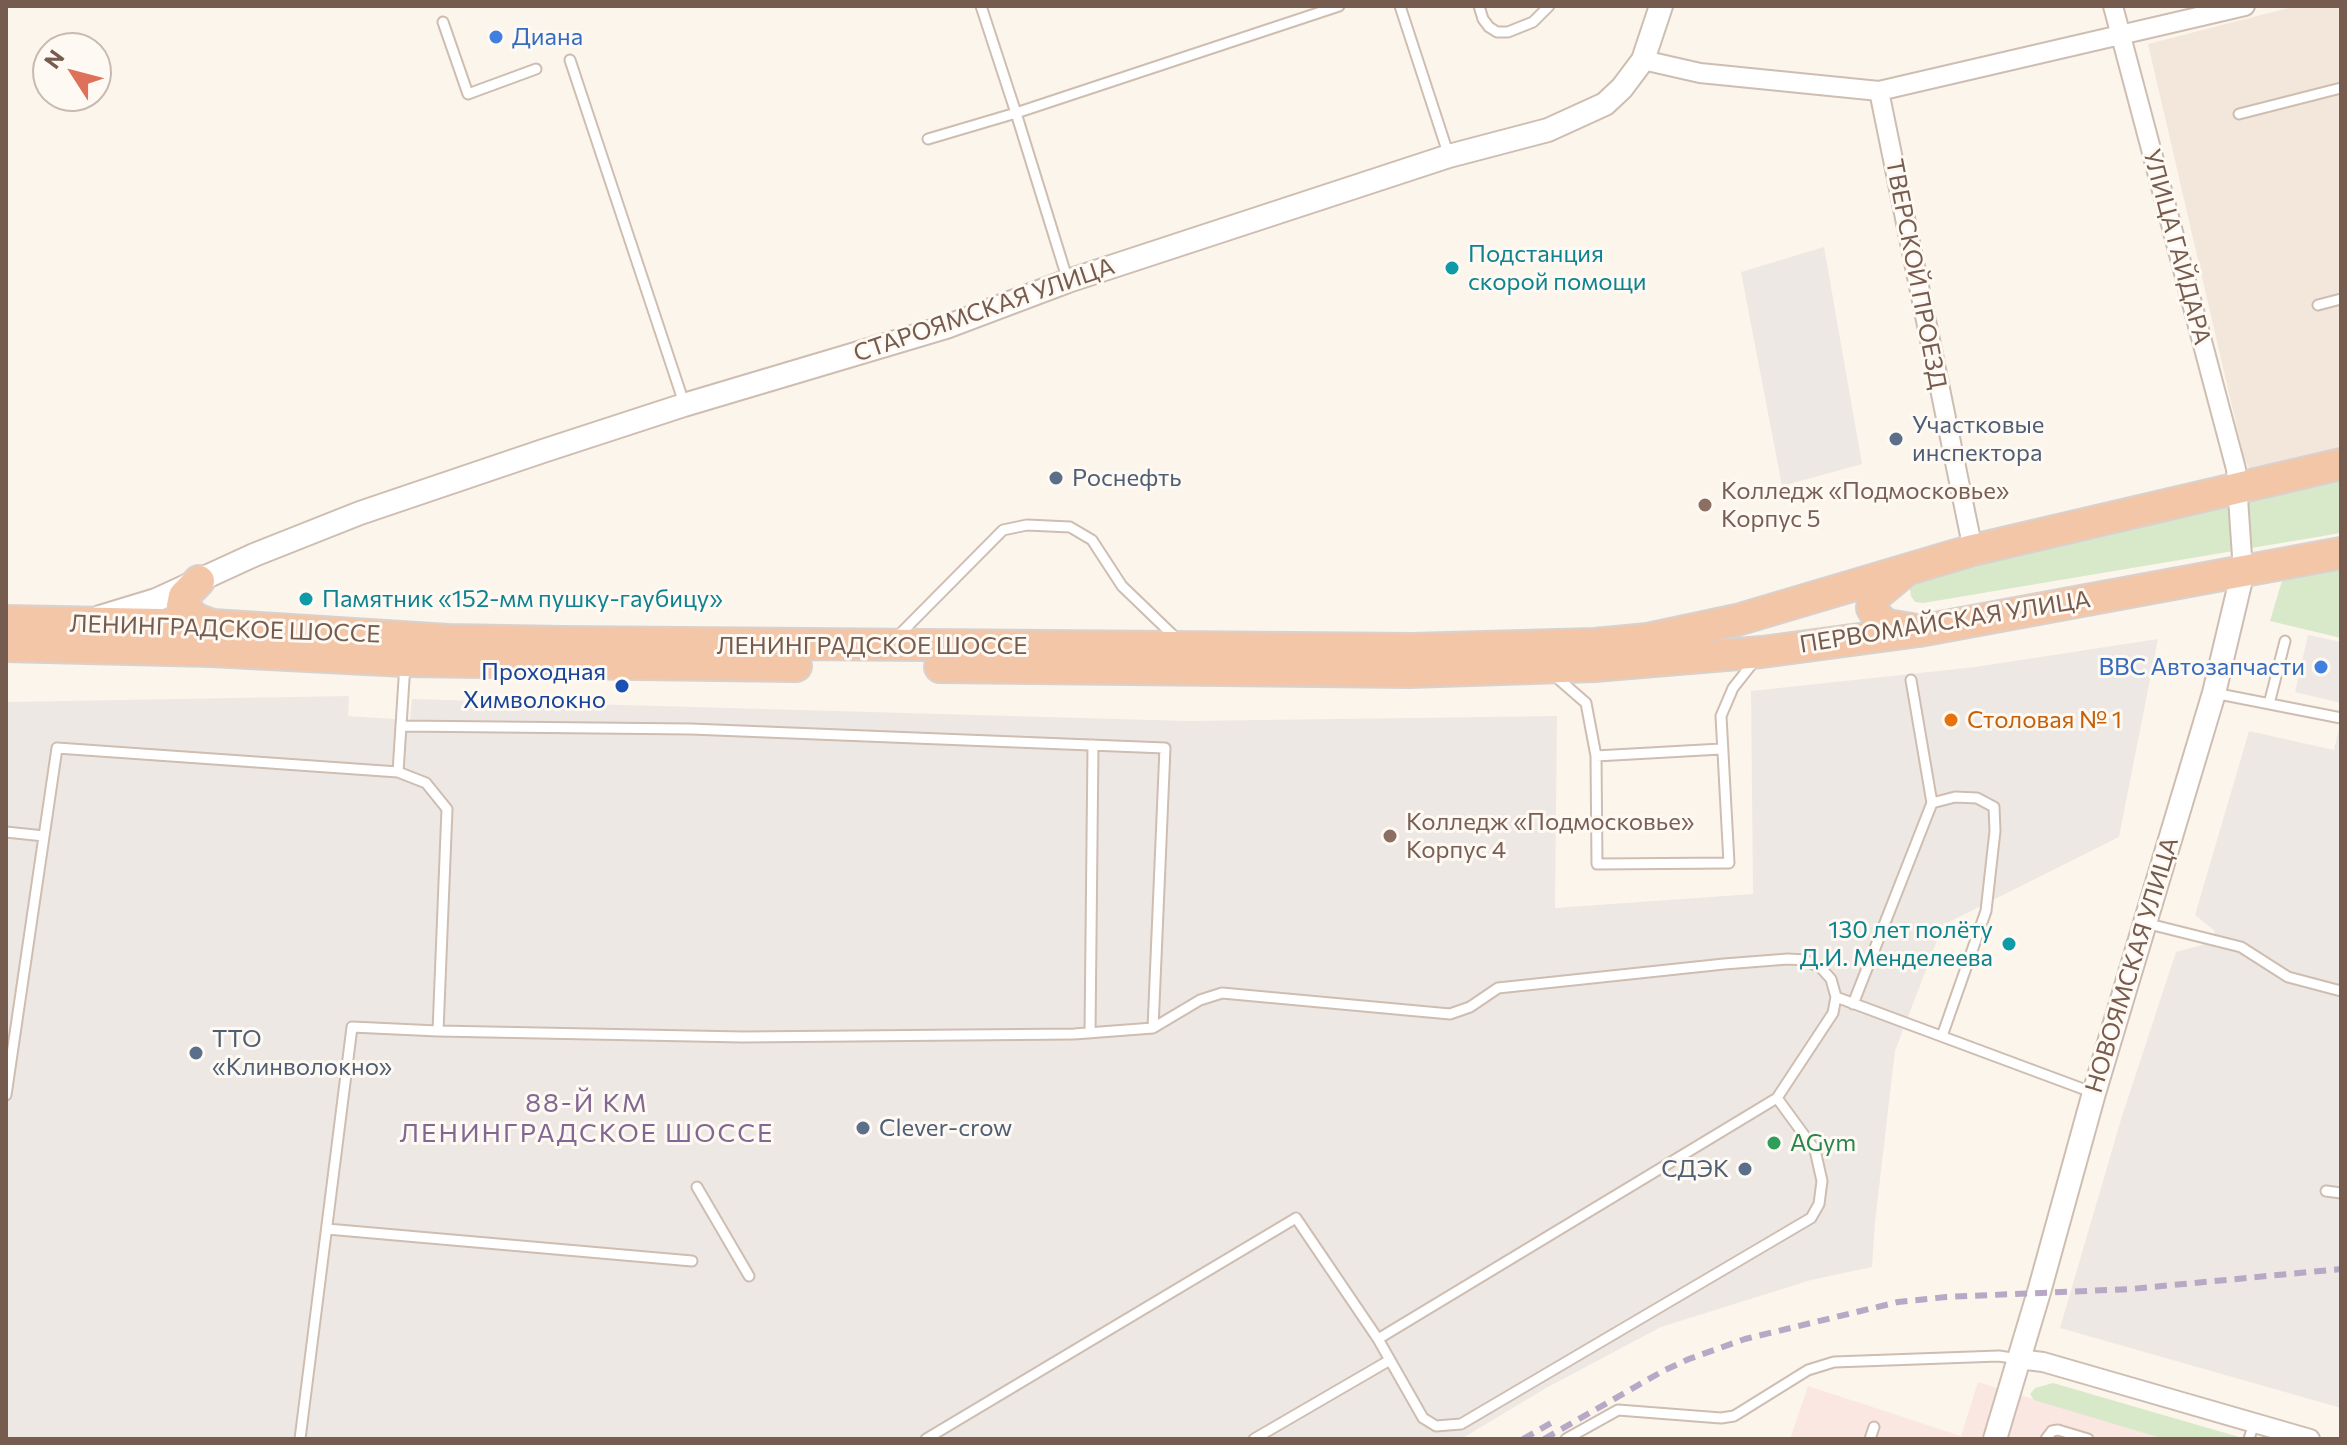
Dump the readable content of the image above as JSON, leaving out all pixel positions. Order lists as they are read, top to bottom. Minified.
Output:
{"streets":{"highway":["ПЕРВОМАЙСКАЯ УЛИЦА","ЛЕНИНГРАДСКОЕ ШОССЕ"],"street":["УЛИЦА ГАЙДАРА","ТВЕРСКОЙ ПРОЕЗД","СТАРОЯМСКАЯ УЛИЦА","НОВОЯМСКАЯ УЛИЦА"]},"crossings":[["УЛИЦА ГАЙДАРА","ПЕРВОМАЙСКАЯ УЛИЦА"],["УЛИЦА ГАЙДАРА","НОВОЯМСКАЯ УЛИЦА"],["ТВЕРСКОЙ ПРОЕЗД","ПЕРВОМАЙСКАЯ УЛИЦА"],["СТАРОЯМСКАЯ УЛИЦА","ЛЕНИНГРАДСКОЕ ШОССЕ"],["ПЕРВОМАЙСКАЯ УЛИЦА","ЛЕНИНГРАДСКОЕ ШОССЕ"],["ПЕРВОМАЙСКАЯ УЛИЦА","НОВОЯМСКАЯ УЛИЦА"]],"districts":["88-Й КМ ЛЕНИНГРАДСКОЕ ШОССЕ"],"places":["Диана","Подстанция скорой помощи","Участковые инспектора","Роснефть","Колледж «Подмосковье» Корпус 5","Памятник «152-мм пушку-гаубицу»","ВВС Автозапчасти","Проходная Химволокно","Столовая № 1","Колледж «Подмосковье» Корпус 4","130 лет полёту Д.И. Менделеева","ТТО «Клинволокно»","Clever-crow","AGym","СДЭК"],"north":"top left"}
